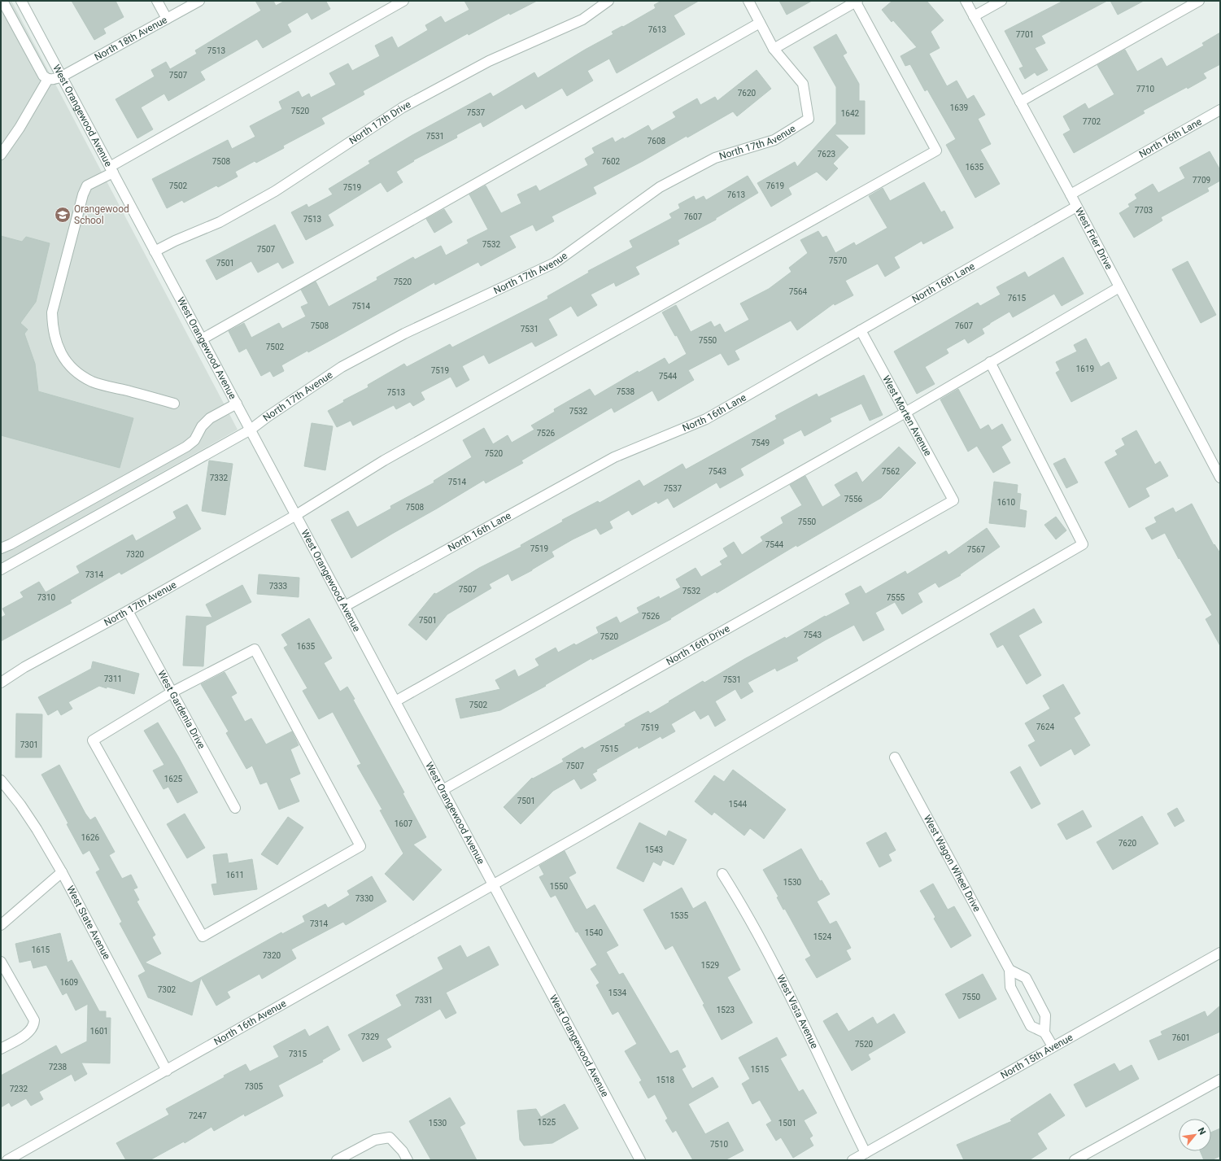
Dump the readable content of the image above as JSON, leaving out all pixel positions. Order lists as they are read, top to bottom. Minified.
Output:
{"streets":{"street":["North 18th Avenue","West Orangewood Avenue","North 17th Drive","North 16th Lane","North 17th Avenue","West Frier Drive","West Morten Avenue","North 16th Drive","West Gardenia Drive","West Wagon Wheel Drive","West State Avenue","West Vista Avenue","North 16th Avenue","North 15th Avenue"]},"crossings":[["North 18th Avenue","West Orangewood Avenue"],["West Orangewood Avenue","North 17th Drive"],["West Orangewood Avenue","North 16th Lane"],["West Orangewood Avenue","North 17th Avenue"],["West Orangewood Avenue","North 16th Drive"],["West Orangewood Avenue","North 16th Avenue"],["North 16th Lane","West Frier Drive"],["North 16th Lane","West Morten Avenue"],["North 17th Avenue","West Gardenia Drive"],["West Morten Avenue","North 16th Drive"],["West State Avenue","North 16th Avenue"],["West Vista Avenue","North 15th Avenue"]],"places":{"school or university":["Orangewood School"]},"house_numbers":["7613","7701","7513","7507","7710","7620","1639","7520","7537","1642","7702","7531","7608","7623","7508","7602","1635","7709","7502","7619","7519","7613","7703","7607","7513","7532","7507","7570","7501","7520","7564","7615","7514","7508","7607","7531","7550","7502","1619","7519","7544","7538","7513","7532","7526","7549","7520","7543","7562","7332","7514","7537","7556","1610","7508","7550","7544","7519","7567","7320","7314","7333","7507","7532","7310","7555","7526","7501","7543","7520","1635","7311","7531","7502","7624","7519","7301","7515","7507","1625","7501","1544","1607","1626","7620","1543","1611","1530","1550","7330","1535","7314","1540","1524","1615","7320","1529","1609","7302","1534","7550","7331","1523","1601","7329","7601","7520","7315","7238","1515","1518","7305","7232","7247","1525","1530","1501","7510"],"north":"top right"}
